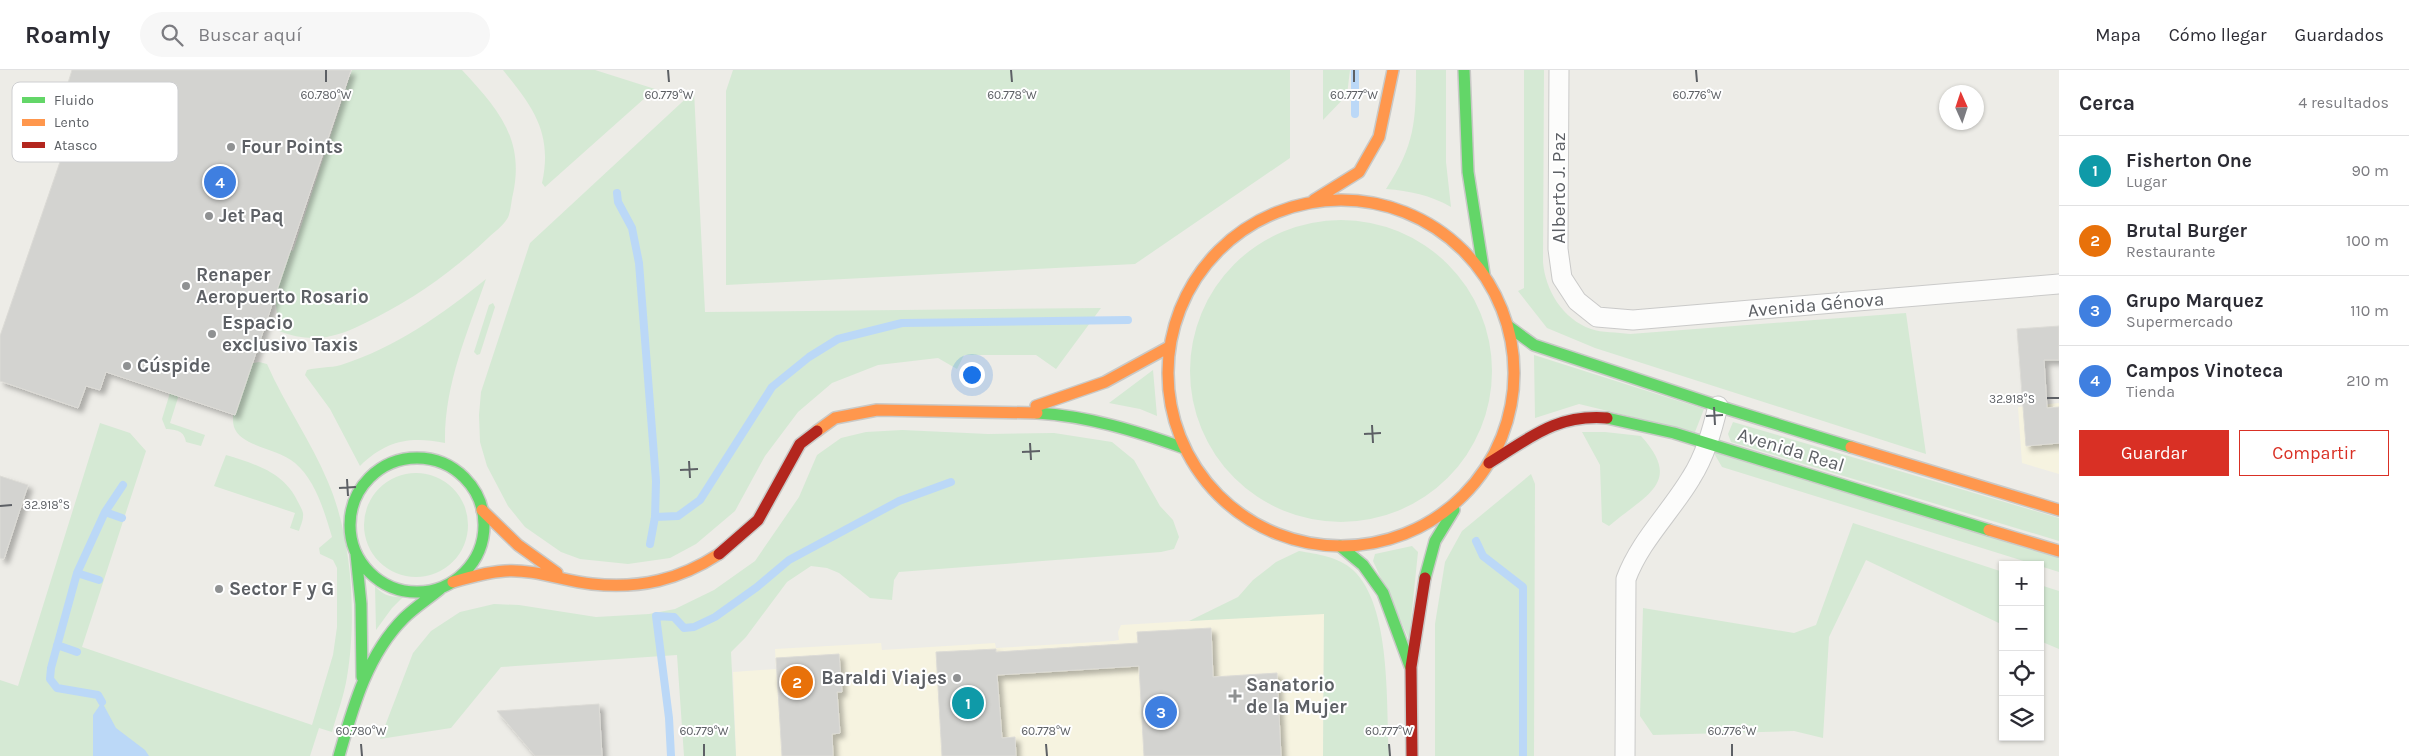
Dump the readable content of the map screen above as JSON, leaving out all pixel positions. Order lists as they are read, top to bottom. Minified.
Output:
{"streets":{"main road":["Avenida Real"],"street":["Alberto J. Paz","Avenida Génova"]},"crossings":[["Alberto J. Paz","Avenida Génova"]],"places":{"other":["Four Points","Jet Paq","Renaper Aeropuerto Rosario","Espacio exclusivo Taxis","Cúspide","Sector F y G","Baraldi Viajes"],"health":["Sanatorio de la Mujer"]},"legend":["Fluido","Lento","Atasco"],"north":"top","page":{"header":"Roamly","search":"Buscar aquí","nav":["Mapa","Cómo llegar","Guardados"],"heading":["Cerca","4 resultados"],"list":[{"mark":"1","name":"Fisherton One","note":"Lugar","value":"90 m"},{"mark":"2","name":"Brutal Burger","note":"Restaurante","value":"100 m"},{"mark":"3","name":"Grupo Marquez","note":"Supermercado","value":"110 m"},{"mark":"4","name":"Campos Vinoteca","note":"Tienda","value":"210 m"}],"pins":["4","2","1","3"],"buttons":["Guardar","Compartir"],"map_buttons":["+","−"]},"coordinates":["60.780°W","60.779°W","60.778°W","60.777°W","60.776°W","32.918°S"]}
